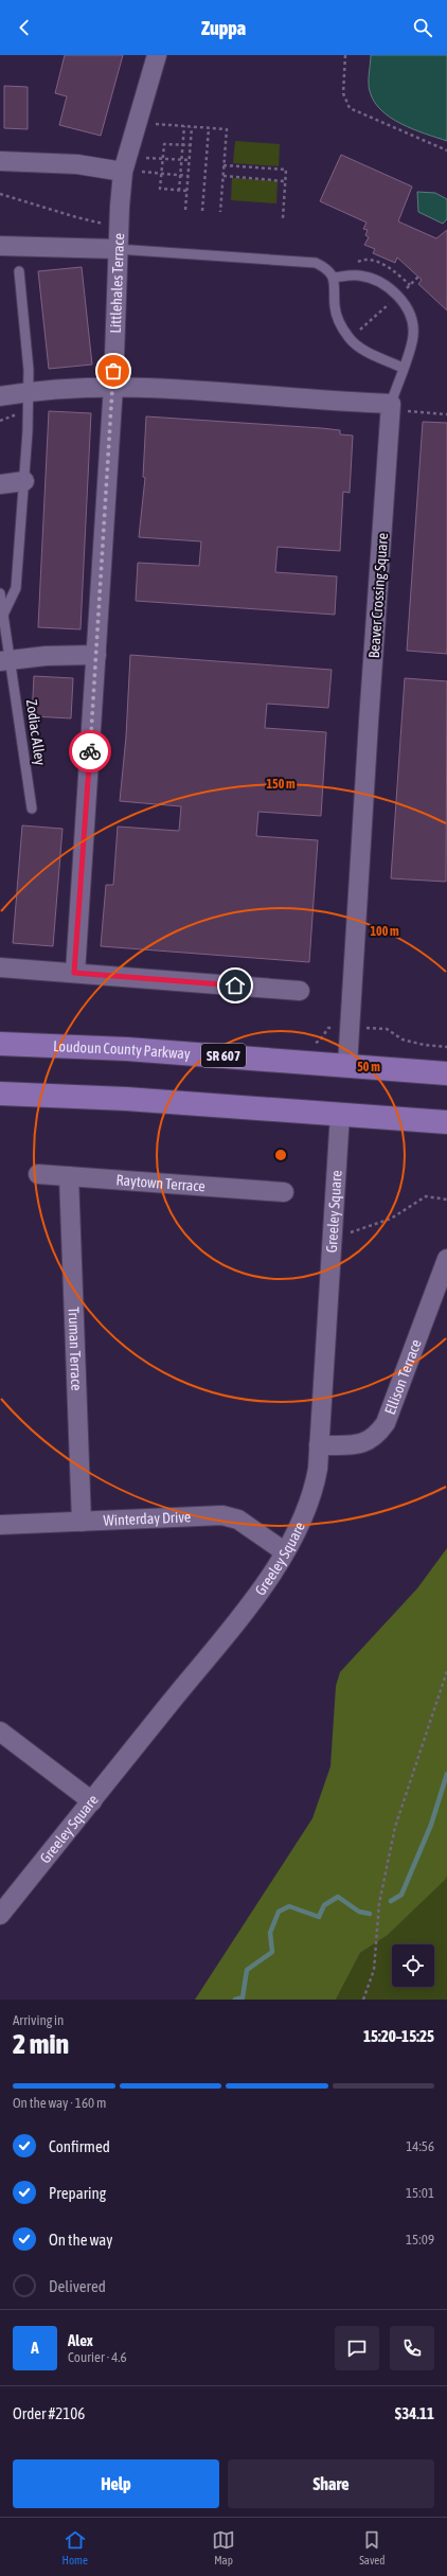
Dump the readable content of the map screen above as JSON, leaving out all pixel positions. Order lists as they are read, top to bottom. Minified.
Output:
{"streets":{"main road":["Loudoun County Parkway","SR 607"],"street":["Littlehales Terrace","Beaver Crossing Square","Raytown Terrace","Greeley Square","Truman Terrace","Ellison Terrace","Winterday Drive"],"lane":["Zodiac Alley"]},"crossings":[["Beaver Crossing Square","Loudoun County Parkway"],["Raytown Terrace","Truman Terrace"],["Greeley Square","Ellison Terrace"],["Greeley Square","Winterday Drive"],["Truman Terrace","Winterday Drive"]],"page":{"header":"Zuppa","heading":["2 min","Arriving in","15:20–15:25"],"panel":["Alex","Courier · 4.6","Order #2106","$34.11"],"bar":"On the way · 160 m","list":[["Confirmed","14:56"],["Preparing","15:01"],["On the way","15:09"],"Delivered"],"round":"A","buttons":["Help","Share"],"tabs":["Home","Map","Saved"]},"rings":["150 m","100 m","50 m"]}
